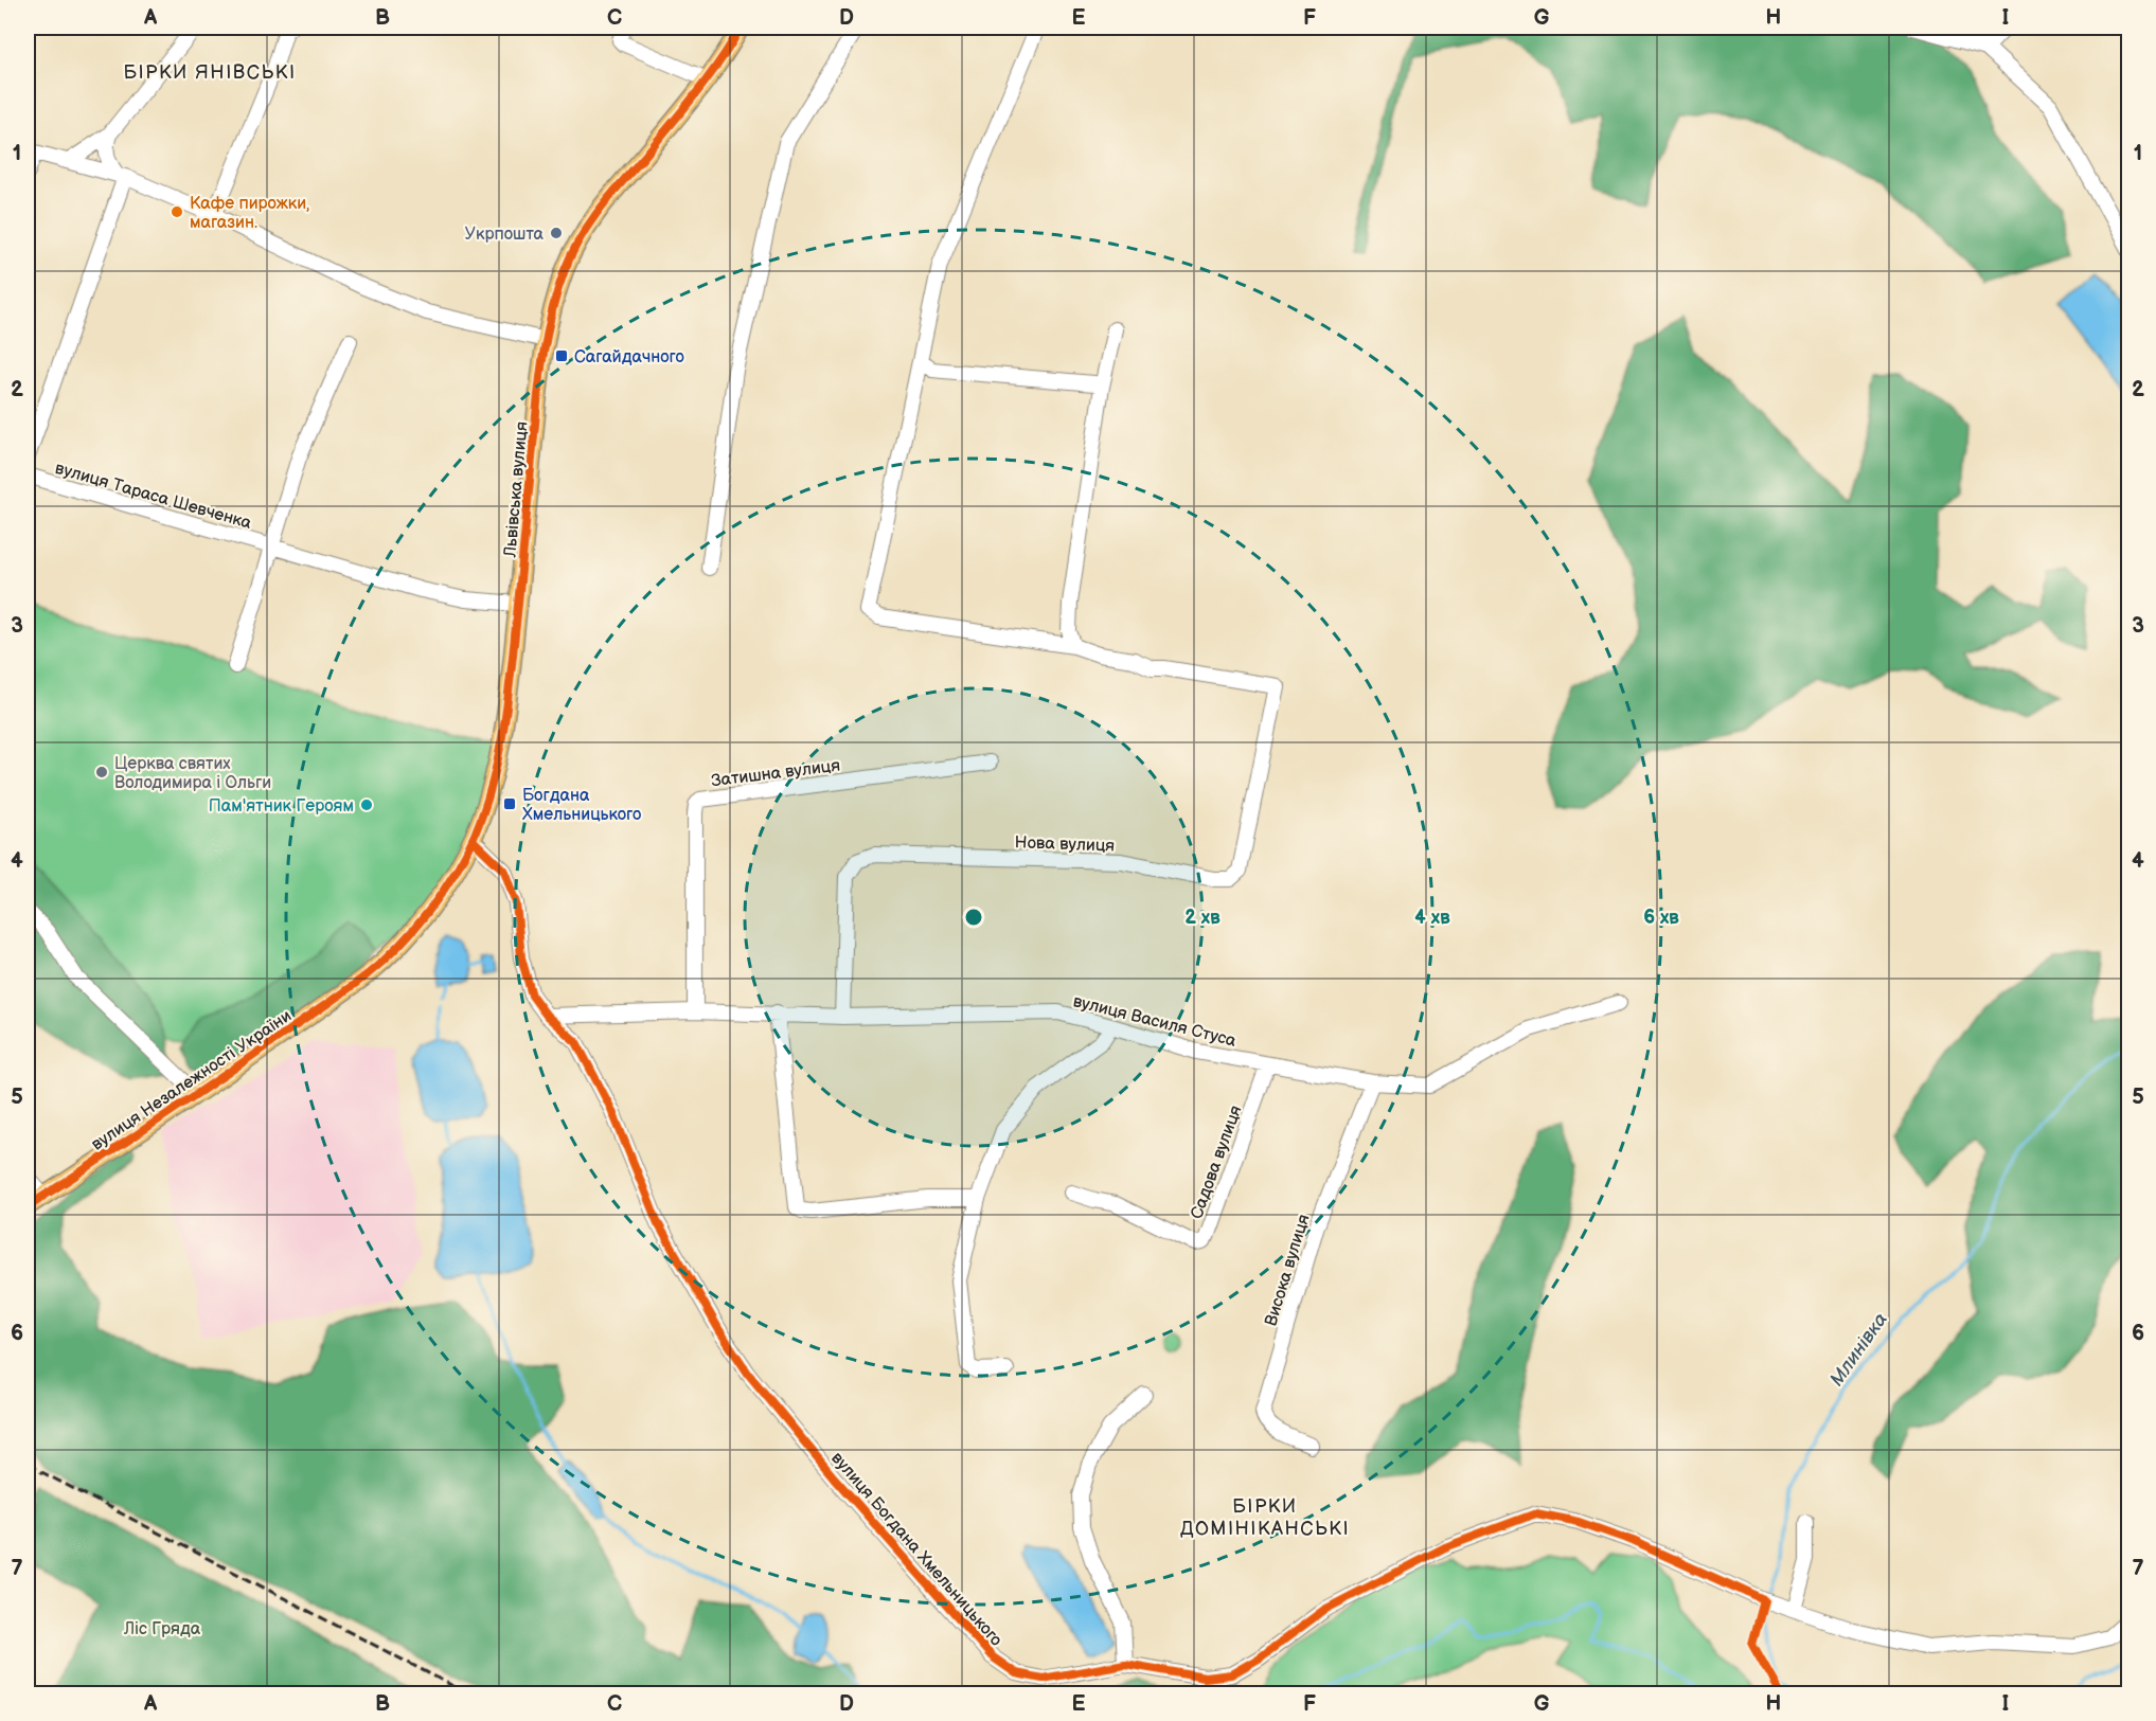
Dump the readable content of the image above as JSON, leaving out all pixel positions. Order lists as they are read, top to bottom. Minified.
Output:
{"streets":{"main road":["Львівська вулиця","вулиця Незалежності України"],"street":["вулиця Тараса Шевченка","Затишна вулиця","Нова вулиця","вулиця Василя Стуса","Садова вулиця","Висока вулиця","вулиця Богдана Хмельницького"]},"crossings":[["Львівська вулиця","вулиця Тараса Шевченка"],["Львівська вулиця","вулиця Незалежності України"],["Львівська вулиця","вулиця Богдана Хмельницького"],["Затишна вулиця","вулиця Василя Стуса"],["Нова вулиця","вулиця Василя Стуса"],["вулиця Василя Стуса","Садова вулиця"],["вулиця Василя Стуса","Висока вулиця"],["вулиця Василя Стуса","вулиця Богдана Хмельницького"]],"districts":["БІРКИ ЯНІВСЬКІ","БІРКИ ДОМІНІКАНСЬКІ"],"water":["Млинівка"],"parks":["Ліс Гряда"],"places":{"other":["Кафе пирожки, магазин.","Укрпошта","Церква святих Володимира і Ольги","Пам'ятник Героям"],"transit":["Сагайдачного","Богдана Хмельницького"]},"grid":{"columns":["A","B","C","D","E","F","G","H","I"],"rows":["1","2","3","4","5","6","7"]},"rings":["2 хв","4 хв","6 хв"]}
